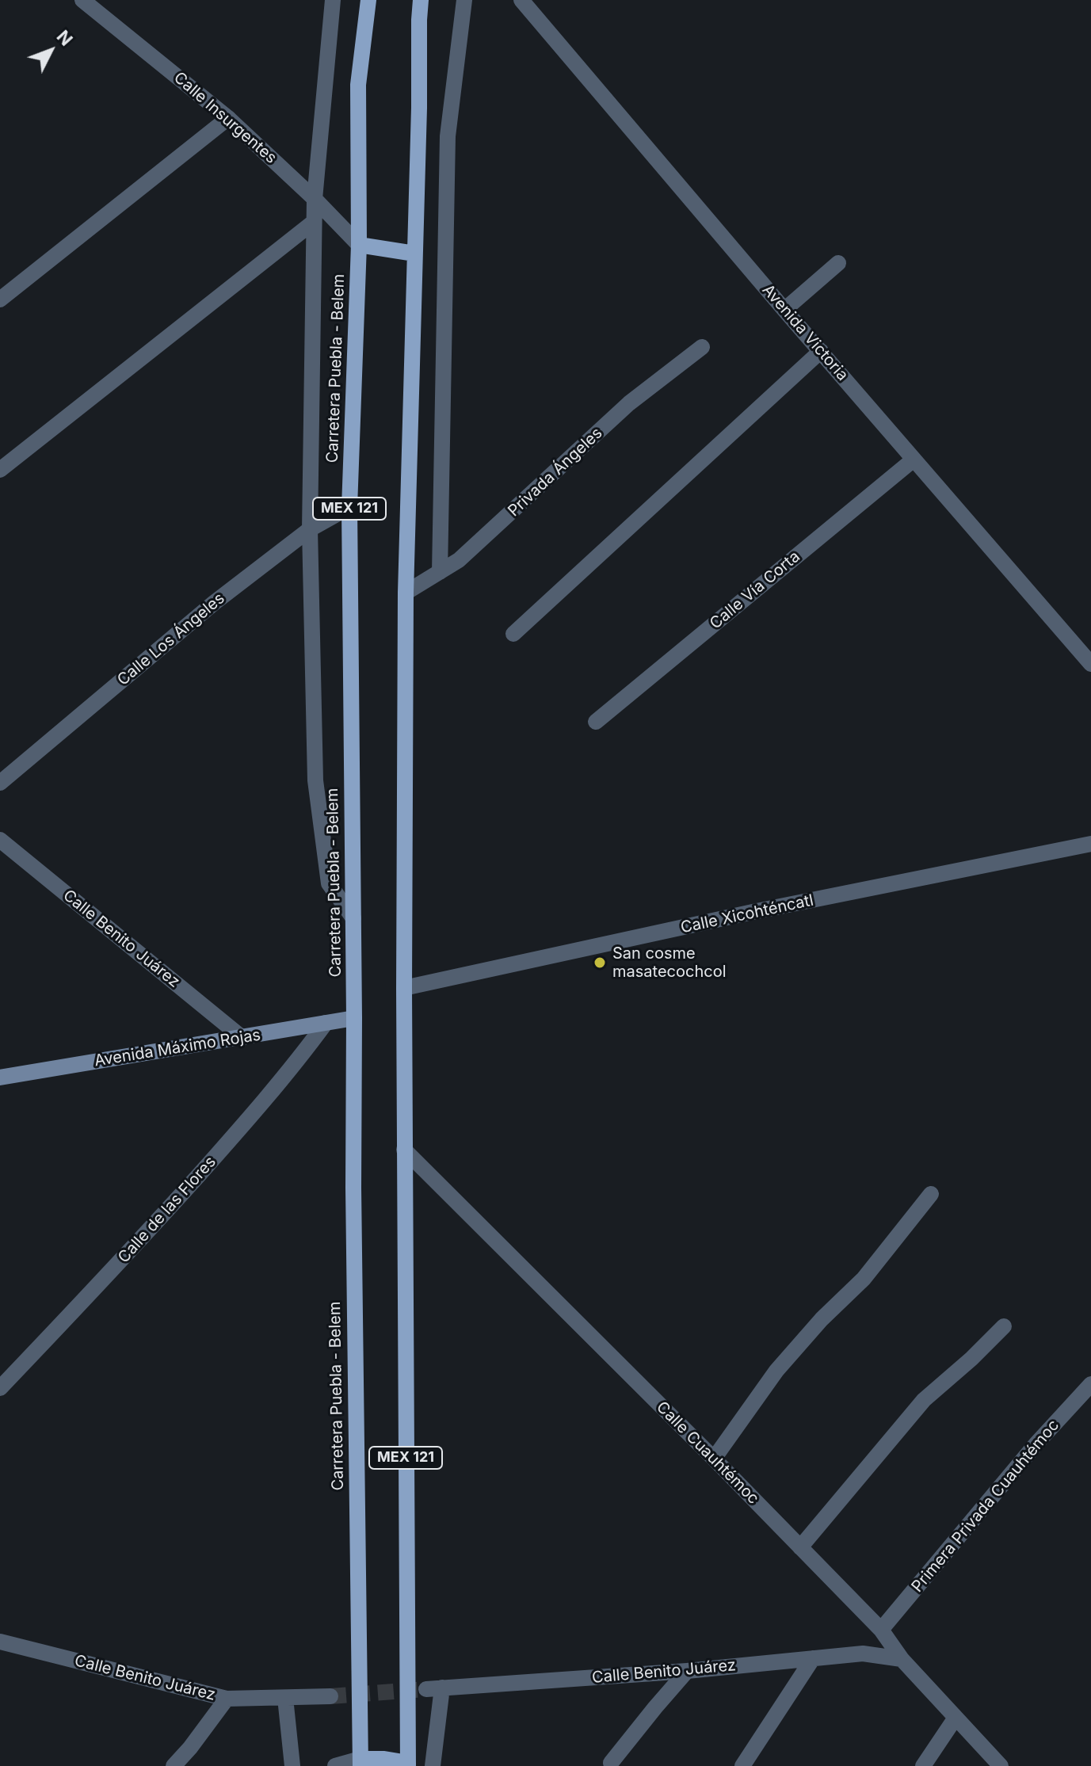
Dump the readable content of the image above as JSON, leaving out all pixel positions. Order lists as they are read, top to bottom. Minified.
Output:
{"streets":{"main road":["Carretera Puebla - Belem","MEX 121","Avenida Máximo Rojas"],"street":["Calle Insurgentes","Avenida Victoria","Privada Ángeles","Calle Vía Corta","Calle Los Ángeles","Calle Xicohténcatl","Calle Benito Juárez","Calle de las Flores","Calle Cuauhtémoc","Primera Privada Cuauhtémoc"]},"crossings":[["Calle Insurgentes","Carretera Puebla - Belem"],["Avenida Victoria","Calle Vía Corta"],["Carretera Puebla - Belem","Calle Los Ángeles"],["Carretera Puebla - Belem","Avenida Máximo Rojas"],["Privada Ángeles","MEX 121"],["MEX 121","Calle Xicohténcatl"],["MEX 121","Calle Cuauhtémoc"],["Calle Benito Juárez","Avenida Máximo Rojas"],["Calle Benito Juárez","Calle Cuauhtémoc"],["Avenida Máximo Rojas","Calle de las Flores"],["Calle Cuauhtémoc","Primera Privada Cuauhtémoc"]],"places":["San cosme masatecochcol"],"north":"top right"}
